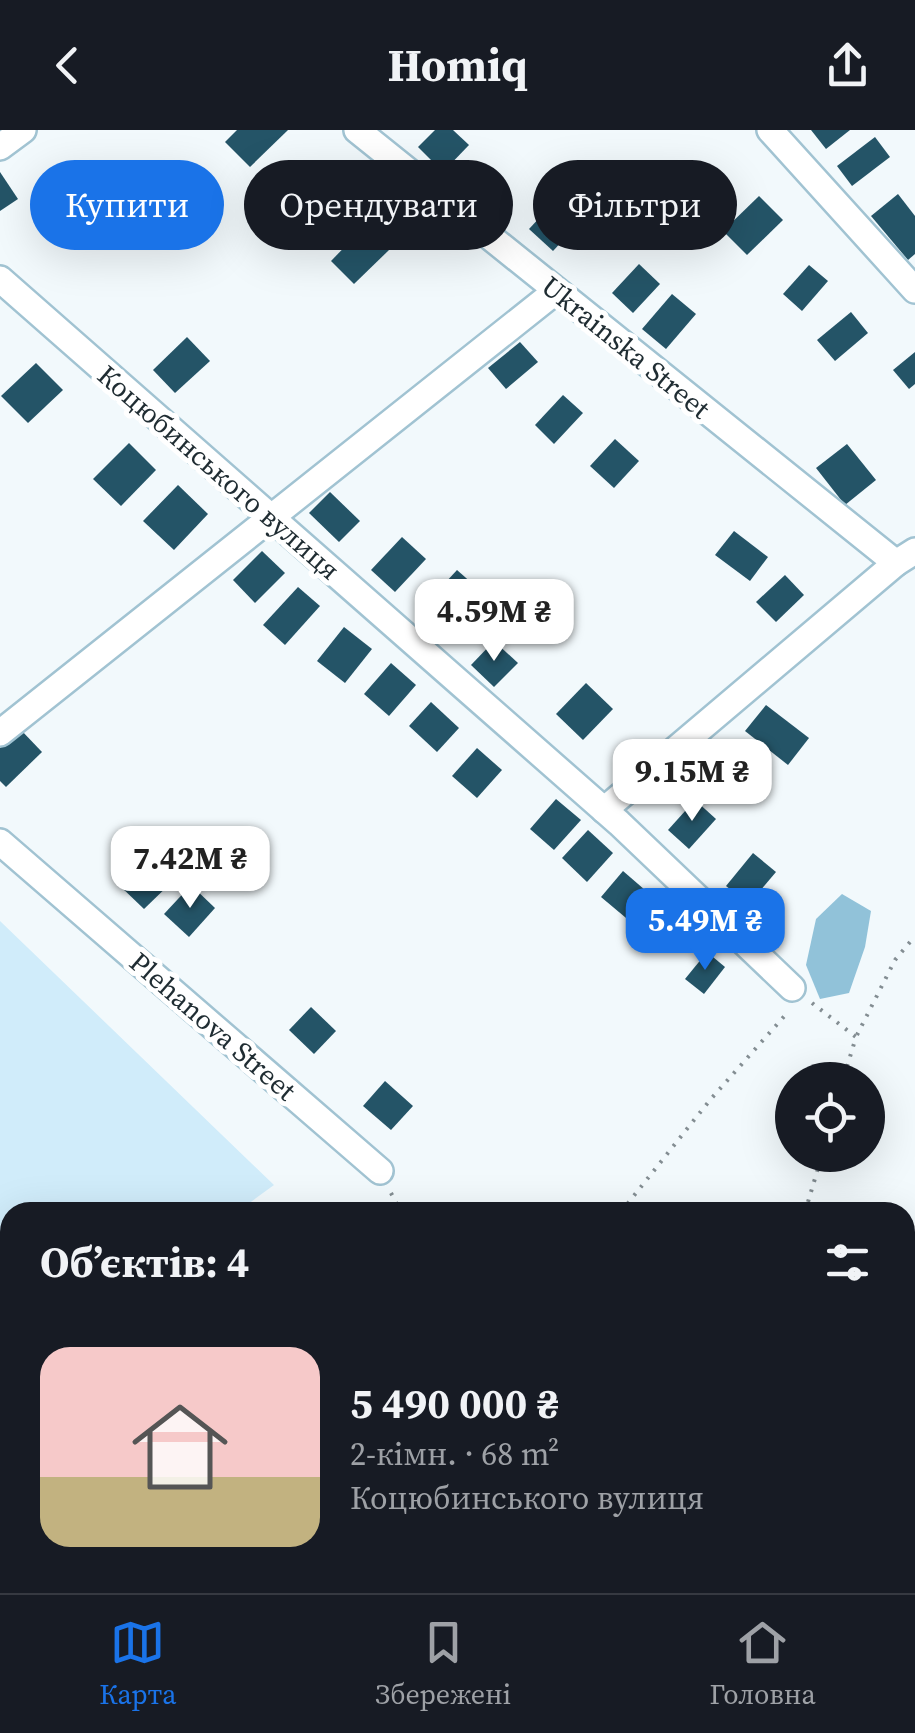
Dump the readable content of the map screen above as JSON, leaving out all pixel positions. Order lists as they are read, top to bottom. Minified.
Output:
{"streets":{"street":["Ukrainska Street","Коцюбинського вулиця","Plehanova Street"]},"page":{"header":"Homiq","chip":["Купити","Орендувати","Фільтри"],"price":["4.59M ₴","9.15M ₴","7.42M ₴","5.49M ₴"],"heading":"Об’єктів: 4","list":[{"name":"5 490 000 ₴","note":"2-кімн. · 68 m² · Коцюбинського вулиця"}],"tabs":["Карта","Збережені","Головна"]}}
